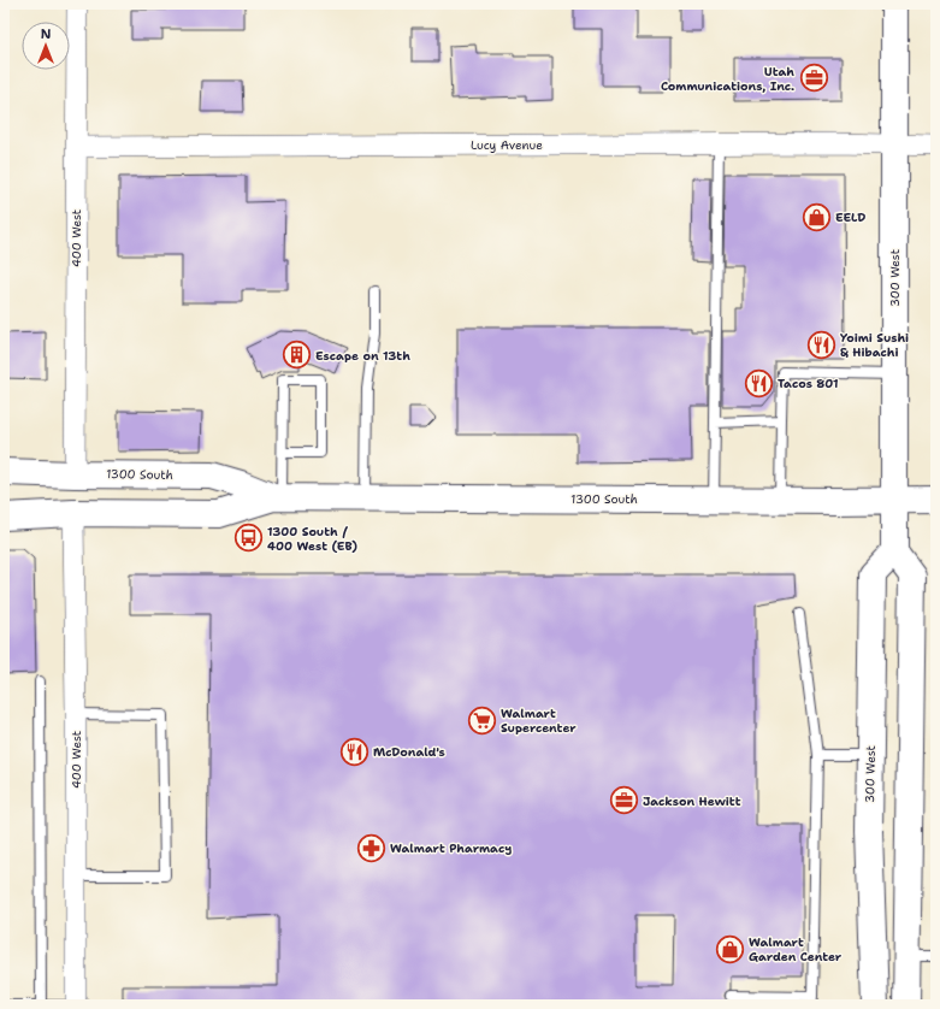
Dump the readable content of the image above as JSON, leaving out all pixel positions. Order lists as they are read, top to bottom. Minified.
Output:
{"streets":{"main road":["300 West","1300 South"],"street":["Lucy Avenue","400 West"]},"crossings":[["Lucy Avenue","400 West"],["Lucy Avenue","300 West"],["400 West","1300 South"],["300 West","1300 South"]],"places":{"office":["Utah Communications, Inc.","Jackson Hewitt"],"shop":["EELD","Walmart Garden Center"],"restaurant":["Yoimi Sushi & Hibachi","Tacos 801","McDonald's"],"building":["Escape on 13th"],"bus stop":["1300 South / 400 West (EB)"],"supermarket":["Walmart Supercenter"],"pharmacy":["Walmart Pharmacy"]},"north":"top"}
